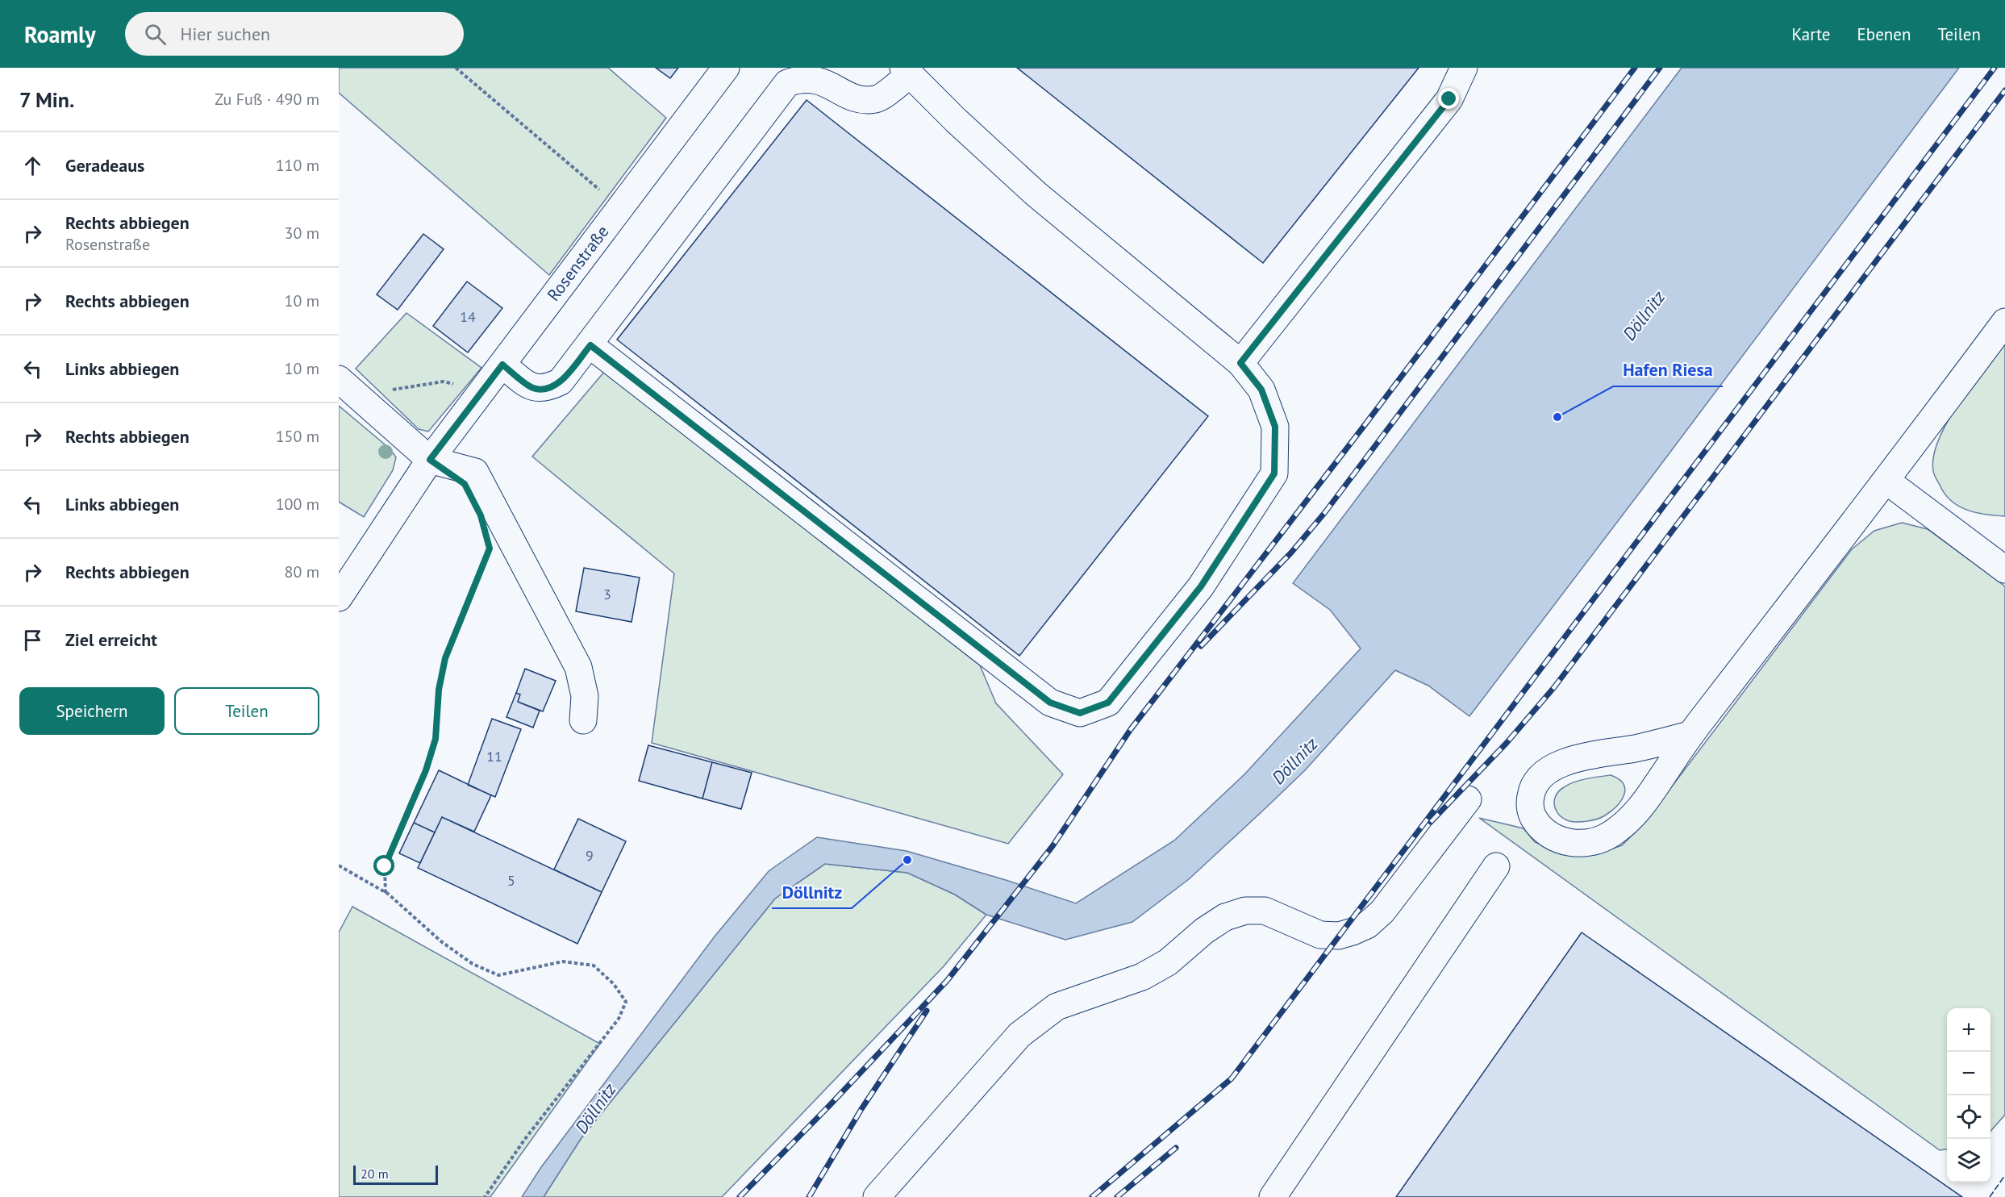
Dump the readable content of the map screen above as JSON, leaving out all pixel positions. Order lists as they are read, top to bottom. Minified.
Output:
{"streets":{"street":["Rosenstraße"]},"water":["Döllnitz"],"places":["Hafen Riesa","Döllnitz"],"house_numbers":["14","3","11","9","5"],"scale_bar":"20 m","page":{"header":"Roamly","search":"Hier suchen","nav":["Karte","Ebenen","Teilen"],"heading":["7 Min.","Zu Fuß · 490 m"],"list":[["Geradeaus","110 m"],["Rechts abbiegen","Rosenstraße","30 m"],["Rechts abbiegen","10 m"],["Links abbiegen","10 m"],["Rechts abbiegen","150 m"],["Links abbiegen","100 m"],["Rechts abbiegen","80 m"],"Ziel erreicht"],"buttons":["Speichern","Teilen"],"map_buttons":["+","−"],"scale":"20 m"}}
